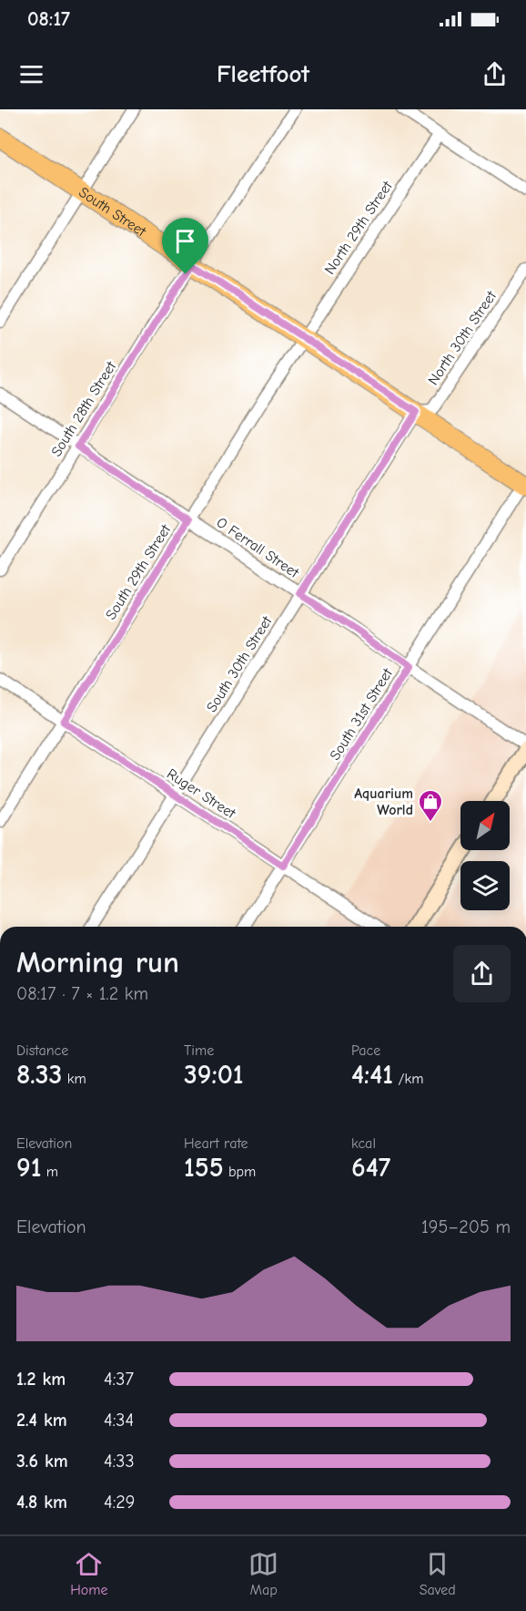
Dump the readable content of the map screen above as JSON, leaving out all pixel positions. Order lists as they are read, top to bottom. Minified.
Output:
{"streets":{"main road":["South Street"],"street":["North 29th Street","North 30th Street","South 28th Street","O Ferrall Street","South 29th Street","South 30th Street","South 31st Street","Ruger Street"]},"crossings":[["South Street","North 29th Street"],["South Street","North 30th Street"],["South Street","South 28th Street"],["South Street","South 29th Street"],["South Street","South 30th Street"],["South Street","South 31st Street"],["North 29th Street","South 29th Street"],["North 30th Street","South 30th Street"],["South 28th Street","O Ferrall Street"],["O Ferrall Street","South 29th Street"],["O Ferrall Street","South 30th Street"],["O Ferrall Street","South 31st Street"],["South 29th Street","Ruger Street"],["South 30th Street","Ruger Street"],["South 31st Street","Ruger Street"]],"places":{"shop":["Aquarium World"]},"north":"top right","page":{"status":"08:17","header":"Fleetfoot","heading":["Morning run","08:17 · 7 × 1.2 km"],"stats":[["Distance","8.33 km"],["Time","39:01"],["Pace","4:41 /km"],["Elevation","91 m"],["Heart rate","155 bpm"],["kcal","647"]],"chart":["Elevation","195–205 m"],"list":[{"name":"1.2 km","note":"4:37"},{"name":"2.4 km","note":"4:34"},{"name":"3.6 km","note":"4:33"},{"name":"4.8 km","note":"4:29"}],"tabs":["Home","Map","Saved"]}}
